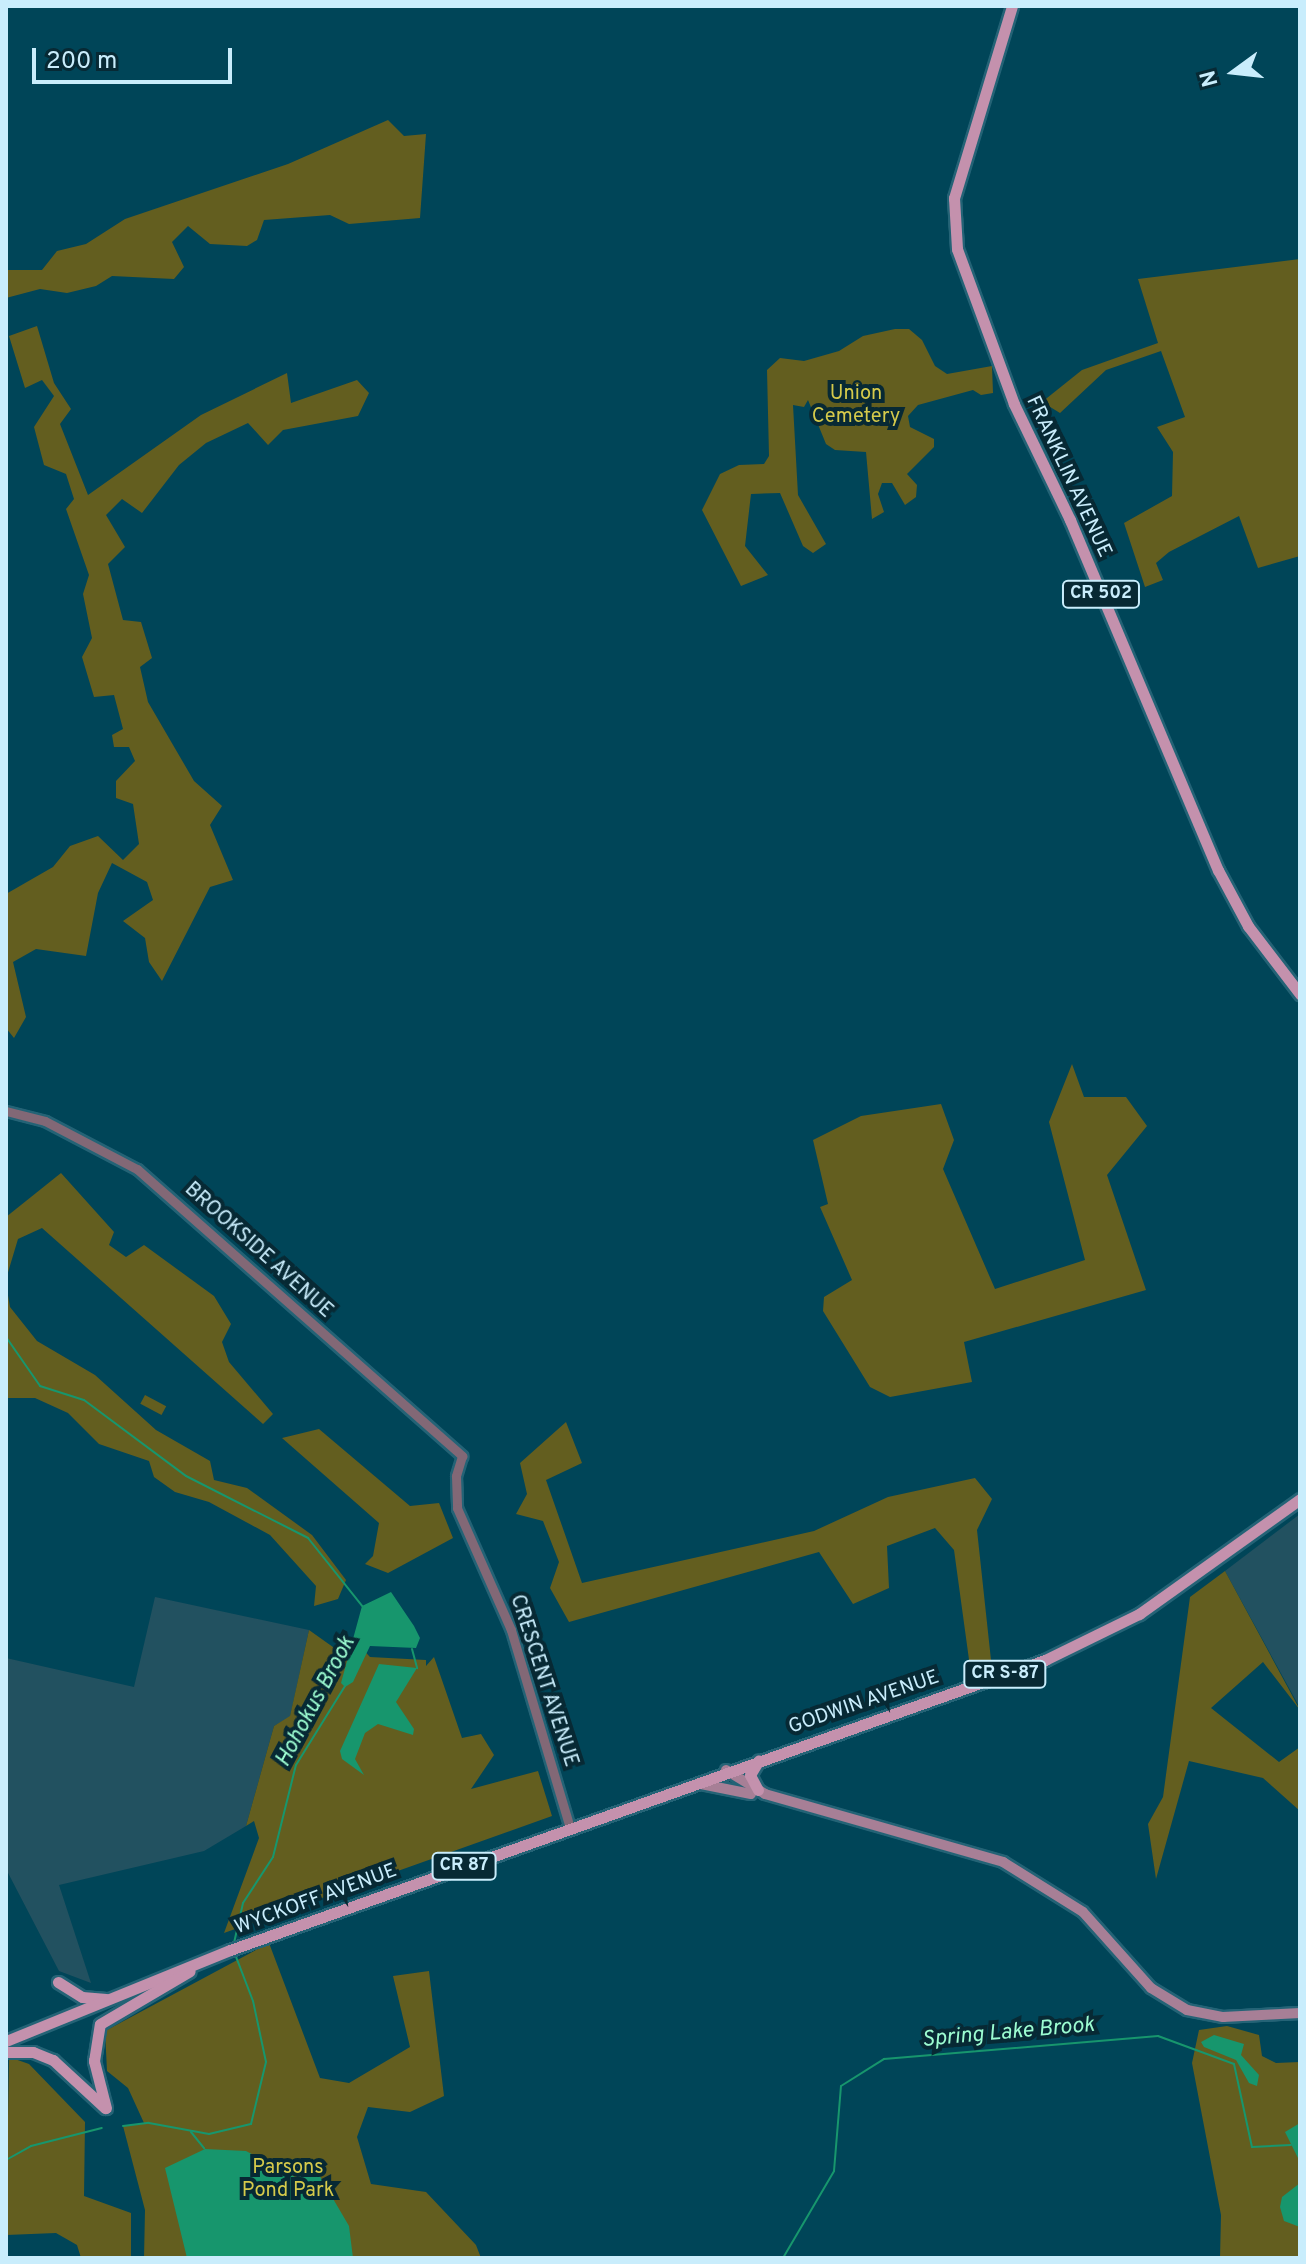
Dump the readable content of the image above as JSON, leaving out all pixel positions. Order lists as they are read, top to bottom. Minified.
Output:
{"streets":{"main road":["FRANKLIN AVENUE","CR 502","CR S-87","GODWIN AVENUE","CR 87","WYCKOFF AVENUE"],"street":["BROOKSIDE AVENUE","CRESCENT AVENUE"]},"crossings":[["BROOKSIDE AVENUE","CRESCENT AVENUE"],["CRESCENT AVENUE","WYCKOFF AVENUE"],["GODWIN AVENUE","WYCKOFF AVENUE"]],"water":["Hohokus Brook","Spring Lake Brook"],"parks":["Union Cemetery","Parsons Pond Park"],"scale_bar":"200 m","north":"left"}
